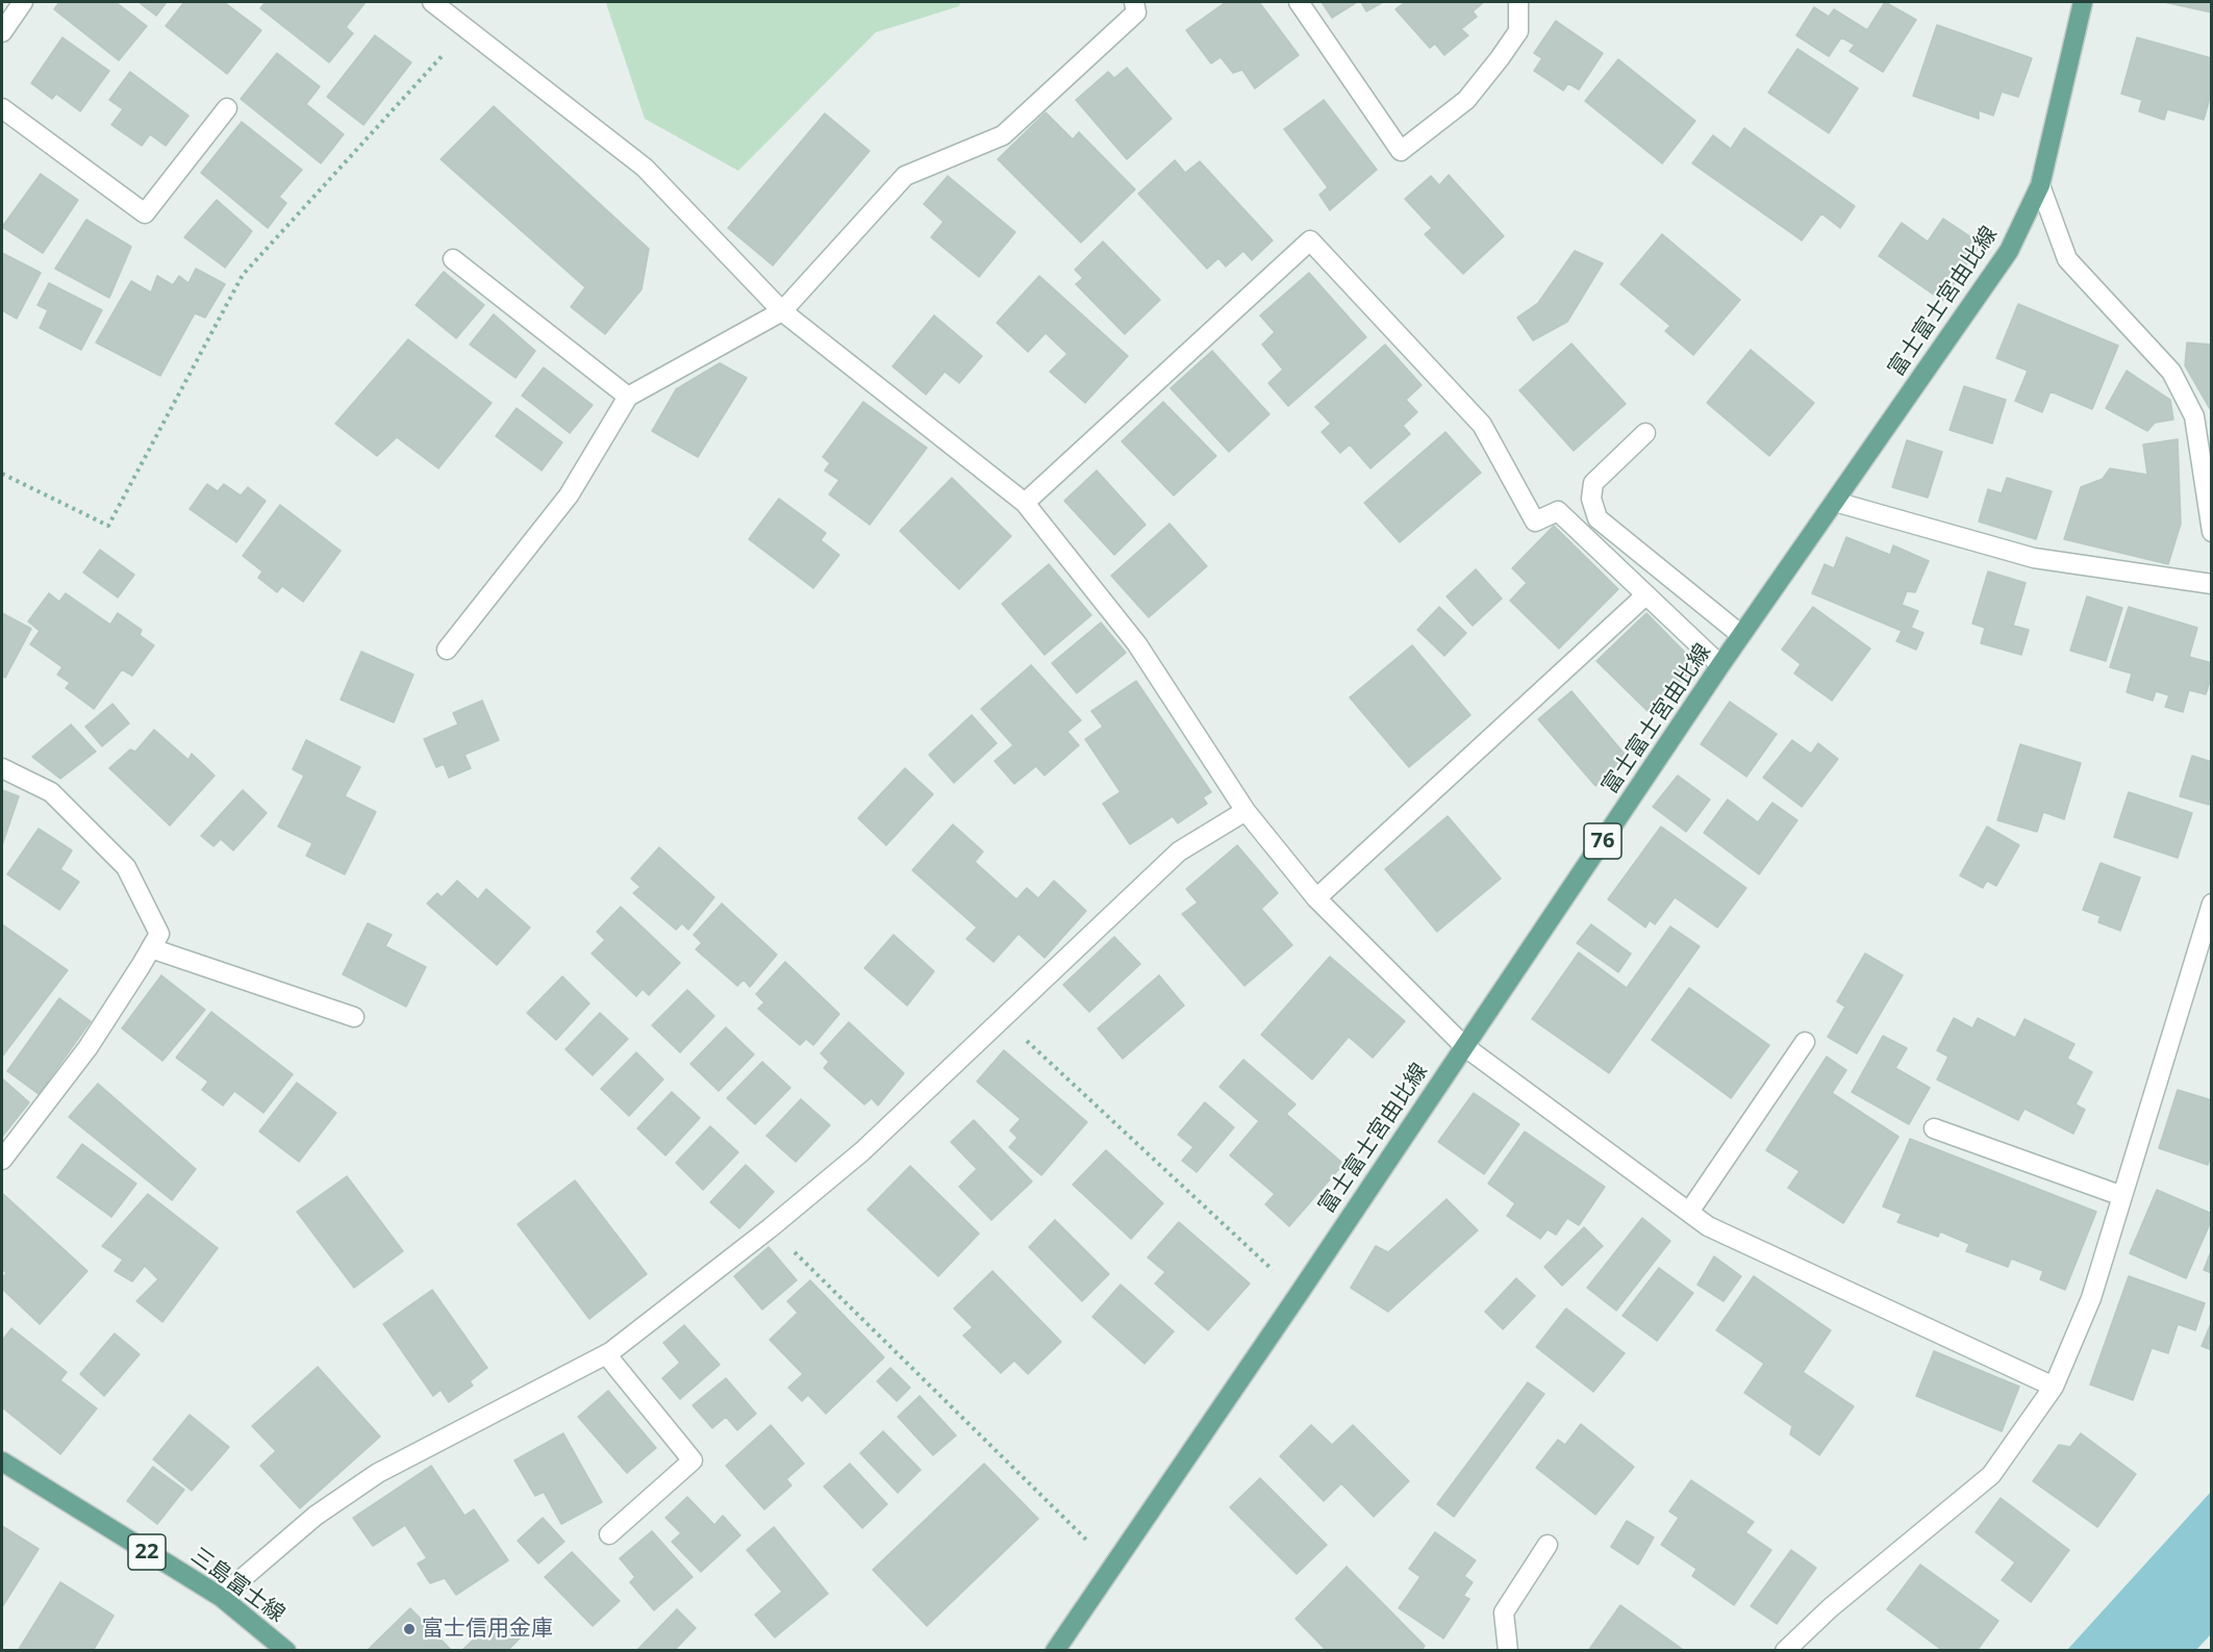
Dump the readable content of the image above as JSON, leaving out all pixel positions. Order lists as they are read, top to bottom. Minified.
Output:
{"streets":{"main road":["富士富士宮由比線","76","22","三島富士線"]},"places":["富士信用金庫"]}
